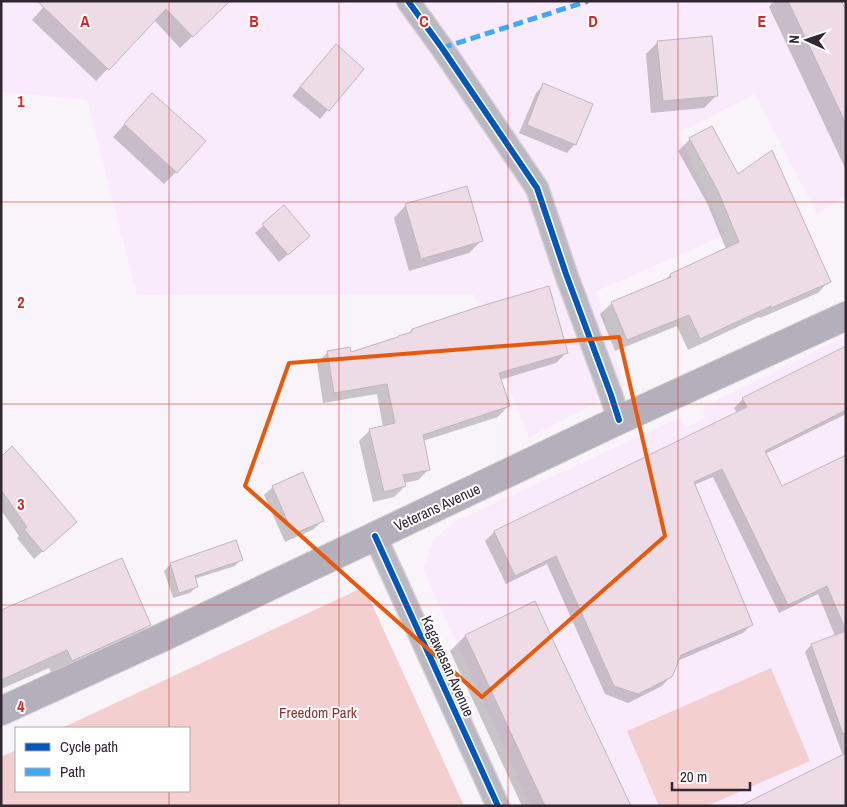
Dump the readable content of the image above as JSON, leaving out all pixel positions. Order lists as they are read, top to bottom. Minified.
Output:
{"streets":{"main road":["Veterans Avenue"],"street":["Kagawasan Avenue"]},"crossings":[["Veterans Avenue","Kagawasan Avenue"]],"parks":["Freedom Park"],"legend":["Cycle path","Path"],"scale_bar":"20 m","north":"left","grid":{"columns":["A","B","C","D","E"],"rows":["1","2","3","4"]}}
